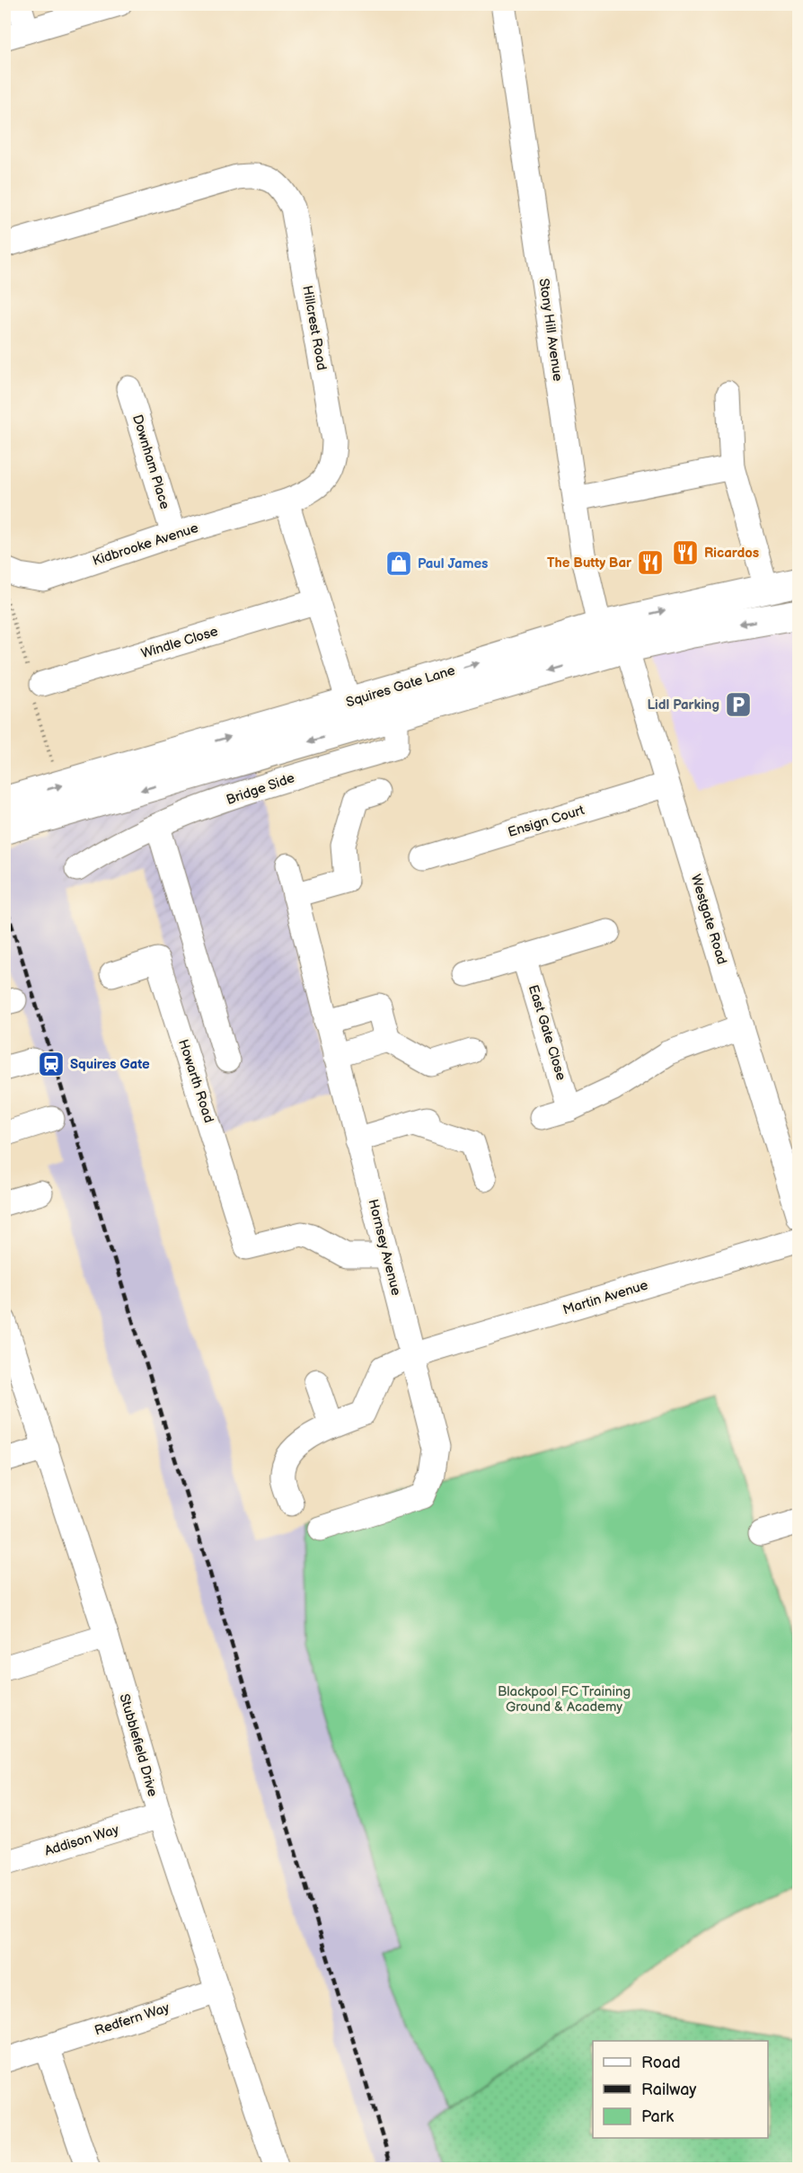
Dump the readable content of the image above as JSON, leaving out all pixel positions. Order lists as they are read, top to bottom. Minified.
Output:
{"streets":{"main road":["Squires Gate Lane"],"street":["Hillcrest Road","Stony Hill Avenue","Downham Place","Kidbrooke Avenue","Windle Close","Bridge Side","Ensign Court","Westgate Road","East Gate Close","Howarth Road","Hornsey Avenue","Martin Avenue","Stubblefield Drive","Addison Way","Redfern Way"]},"crossings":[["Hillcrest Road","Kidbrooke Avenue"],["Stony Hill Avenue","Squires Gate Lane"],["Stony Hill Avenue","Westgate Road"],["Downham Place","Kidbrooke Avenue"],["Squires Gate Lane","Bridge Side"],["Squires Gate Lane","Westgate Road"],["Ensign Court","Westgate Road"],["Howarth Road","Hornsey Avenue"],["Hornsey Avenue","Martin Avenue"],["Stubblefield Drive","Addison Way"],["Stubblefield Drive","Redfern Way"]],"parks":["Blackpool FC Training Ground & Academy"],"places":{"restaurant":["Ricardos","The Butty Bar"],"shop":["Paul James"],"parking":["Lidl Parking"],"station":["Squires Gate"]},"legend":["Road","Railway","Park"]}
